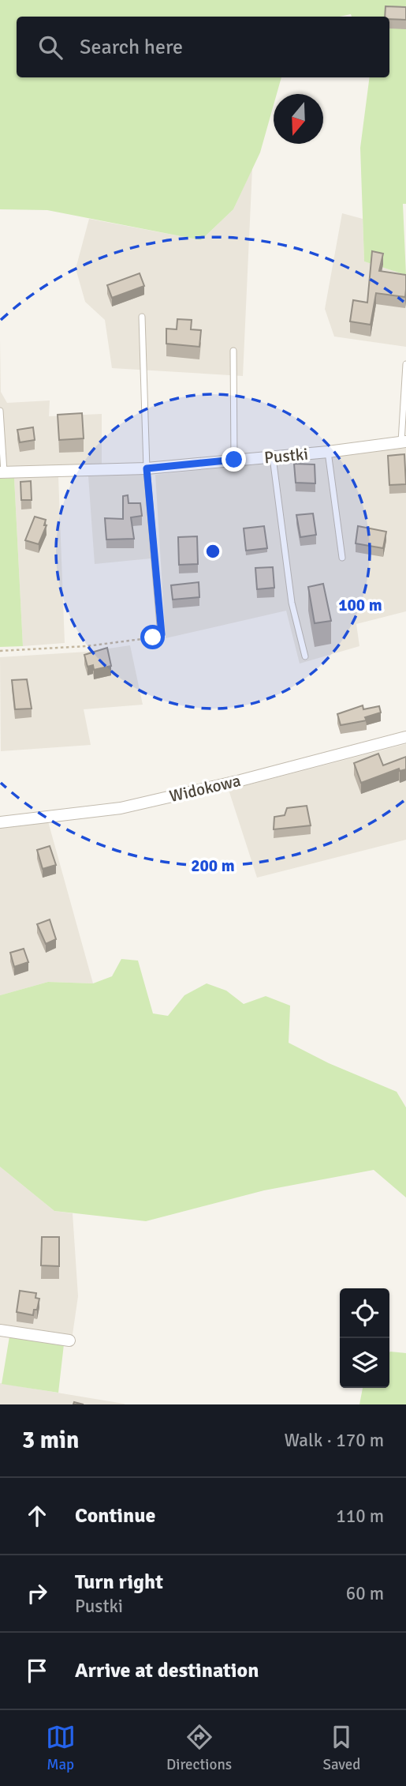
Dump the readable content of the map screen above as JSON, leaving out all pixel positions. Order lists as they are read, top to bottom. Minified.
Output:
{"streets":{"street":["Pustki","Widokowa"]},"north":"bottom","page":{"search":"Search here","heading":["3 min","Walk · 170 m"],"list":[["Continue","110 m"],["Turn right","Pustki","60 m"],"Arrive at destination"],"nav":["Map","Directions","Saved"]},"rings":["100 m","200 m"]}
